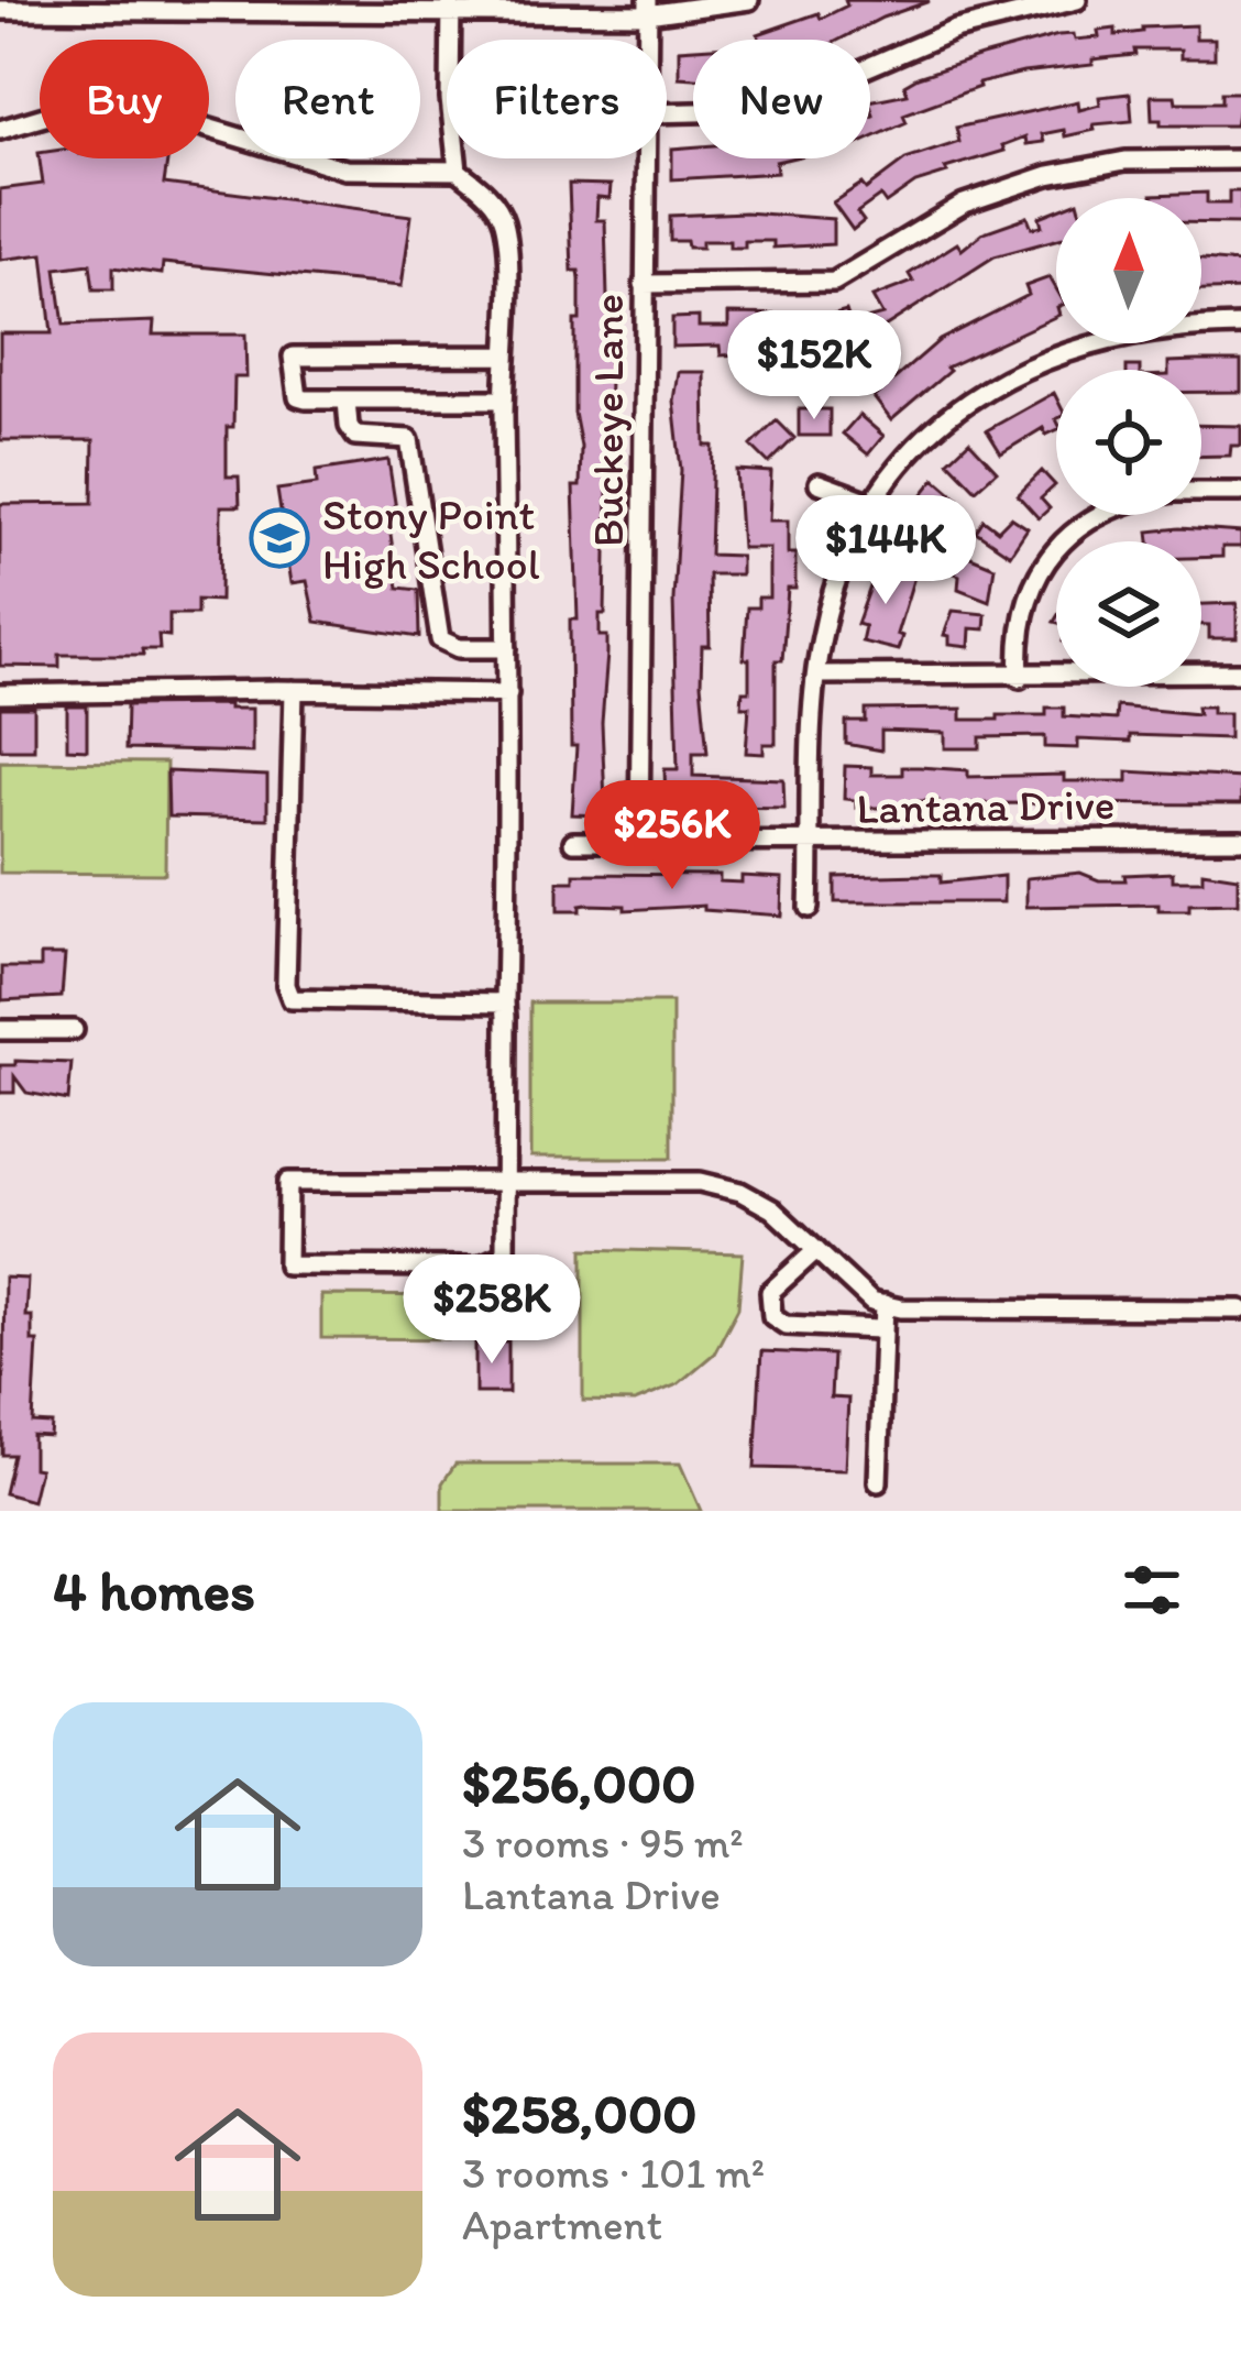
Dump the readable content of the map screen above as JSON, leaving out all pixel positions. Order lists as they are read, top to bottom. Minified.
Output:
{"streets":{"street":["Buckeye Lane","Lantana Drive"]},"crossings":[["Buckeye Lane","Lantana Drive"]],"places":{"school or university":["Stony Point High School"]},"north":"top","page":{"chip":["Buy","Rent","Filters","New"],"price":["$152K","$144K","$256K","$258K"],"heading":"4 homes","list":[{"name":"$256,000","note":"3 rooms · 95 m² · Lantana Drive"},{"name":"$258,000","note":"3 rooms · 101 m² · Apartment"}]}}
